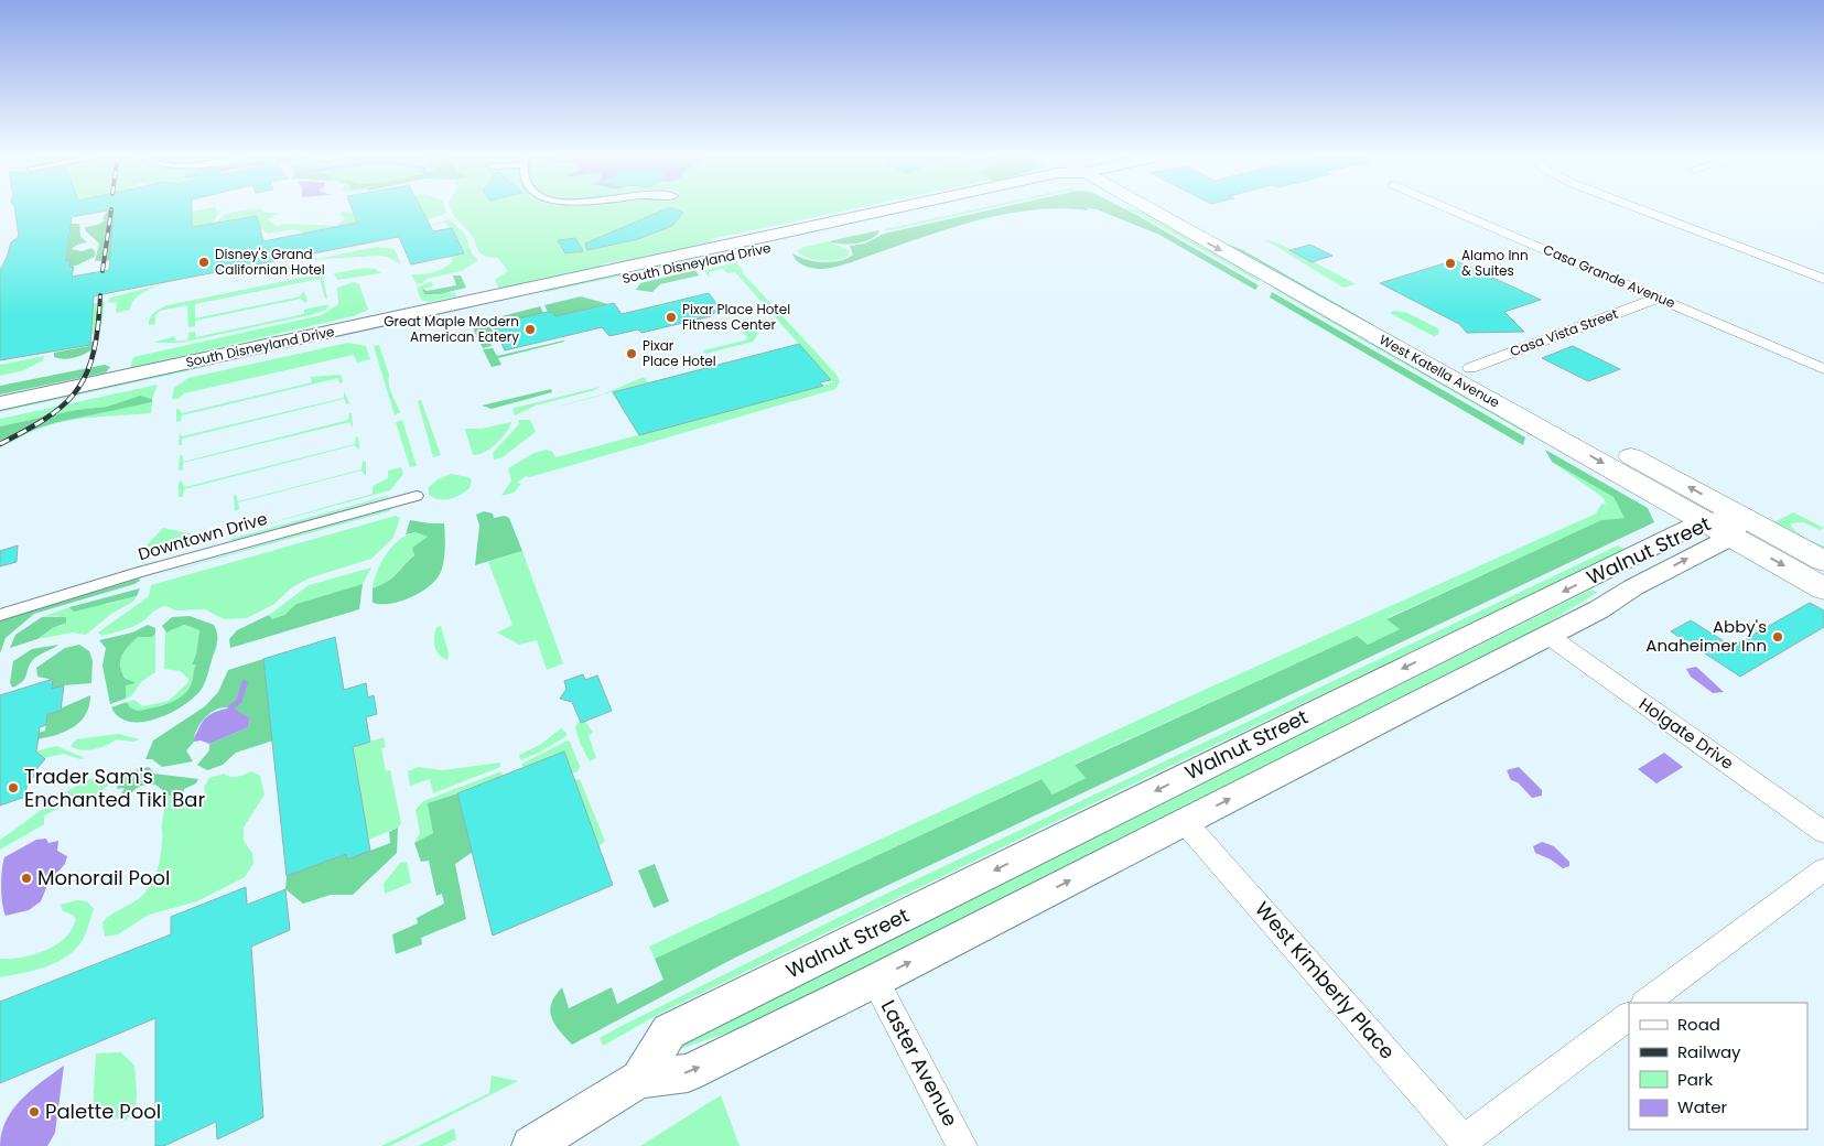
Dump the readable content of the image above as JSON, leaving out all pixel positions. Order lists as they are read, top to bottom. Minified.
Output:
{"streets":{"main road":["South Disneyland Drive","West Katella Avenue"],"street":["Casa Grande Avenue","Casa Vista Street","Downtown Drive","Walnut Street","Holgate Drive","West Kimberly Place","Laster Avenue"]},"crossings":[["Casa Grande Avenue","Casa Vista Street"],["Casa Vista Street","West Katella Avenue"],["West Katella Avenue","Walnut Street"],["Walnut Street","Holgate Drive"],["Walnut Street","West Kimberly Place"],["Walnut Street","Laster Avenue"]],"places":["Disney's Grand Californian Hotel","Alamo Inn & Suites","Pixar Place Hotel Fitness Center","Great Maple Modern American Eatery","Pixar Place Hotel","Abby's Anaheimer Inn","Trader Sam's Enchanted Tiki Bar","Monorail Pool","Palette Pool"],"legend":["Road","Railway","Park","Water"]}
